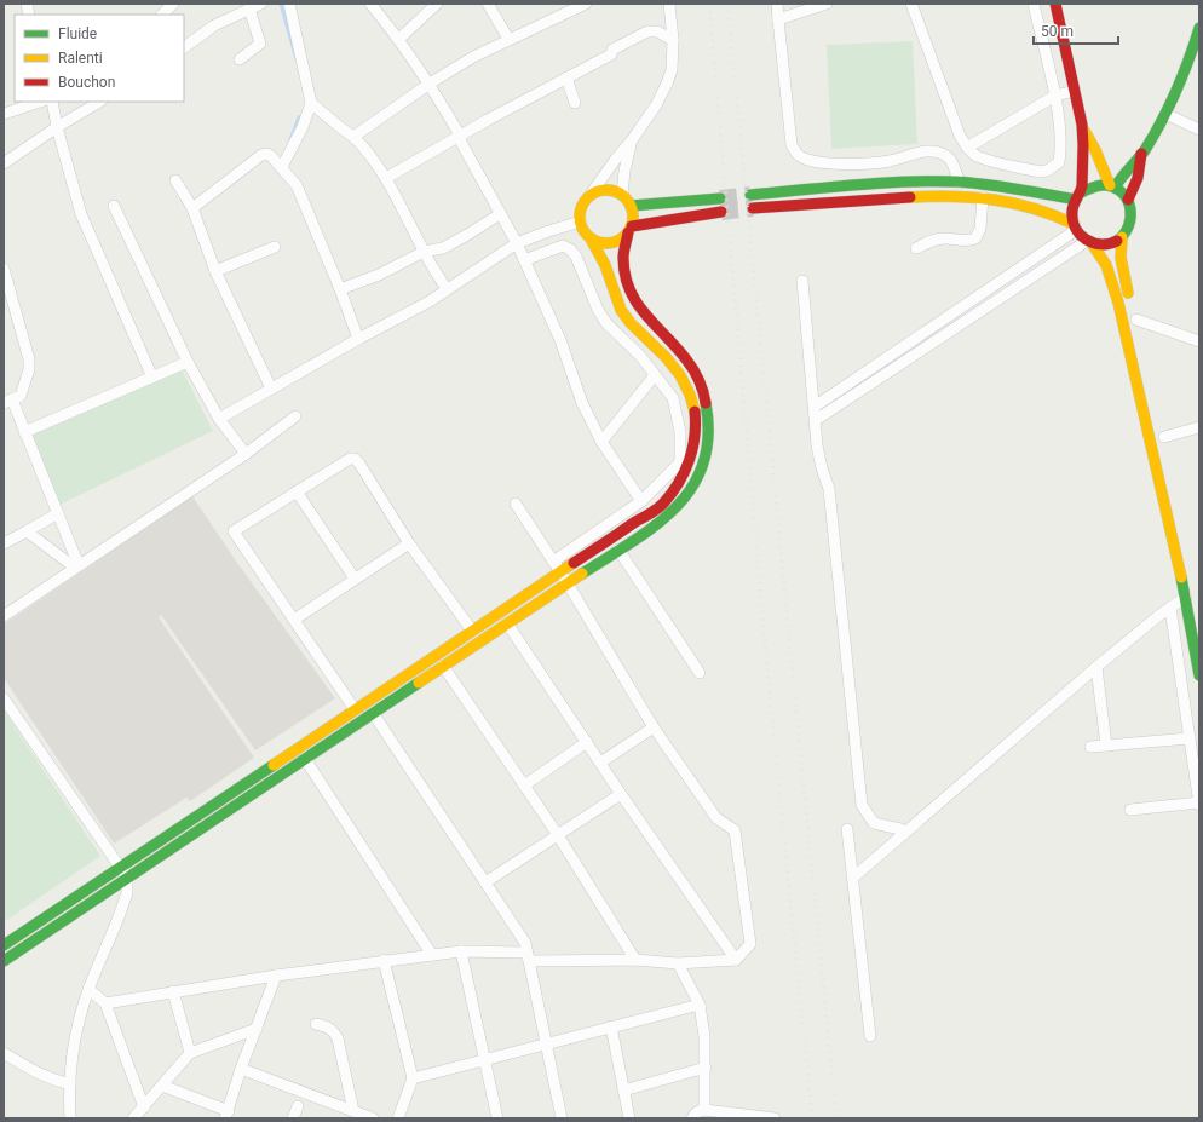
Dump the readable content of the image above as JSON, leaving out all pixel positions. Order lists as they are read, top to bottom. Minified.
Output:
{"legend":["Fluide","Ralenti","Bouchon"],"scale_bar":"50 m"}
